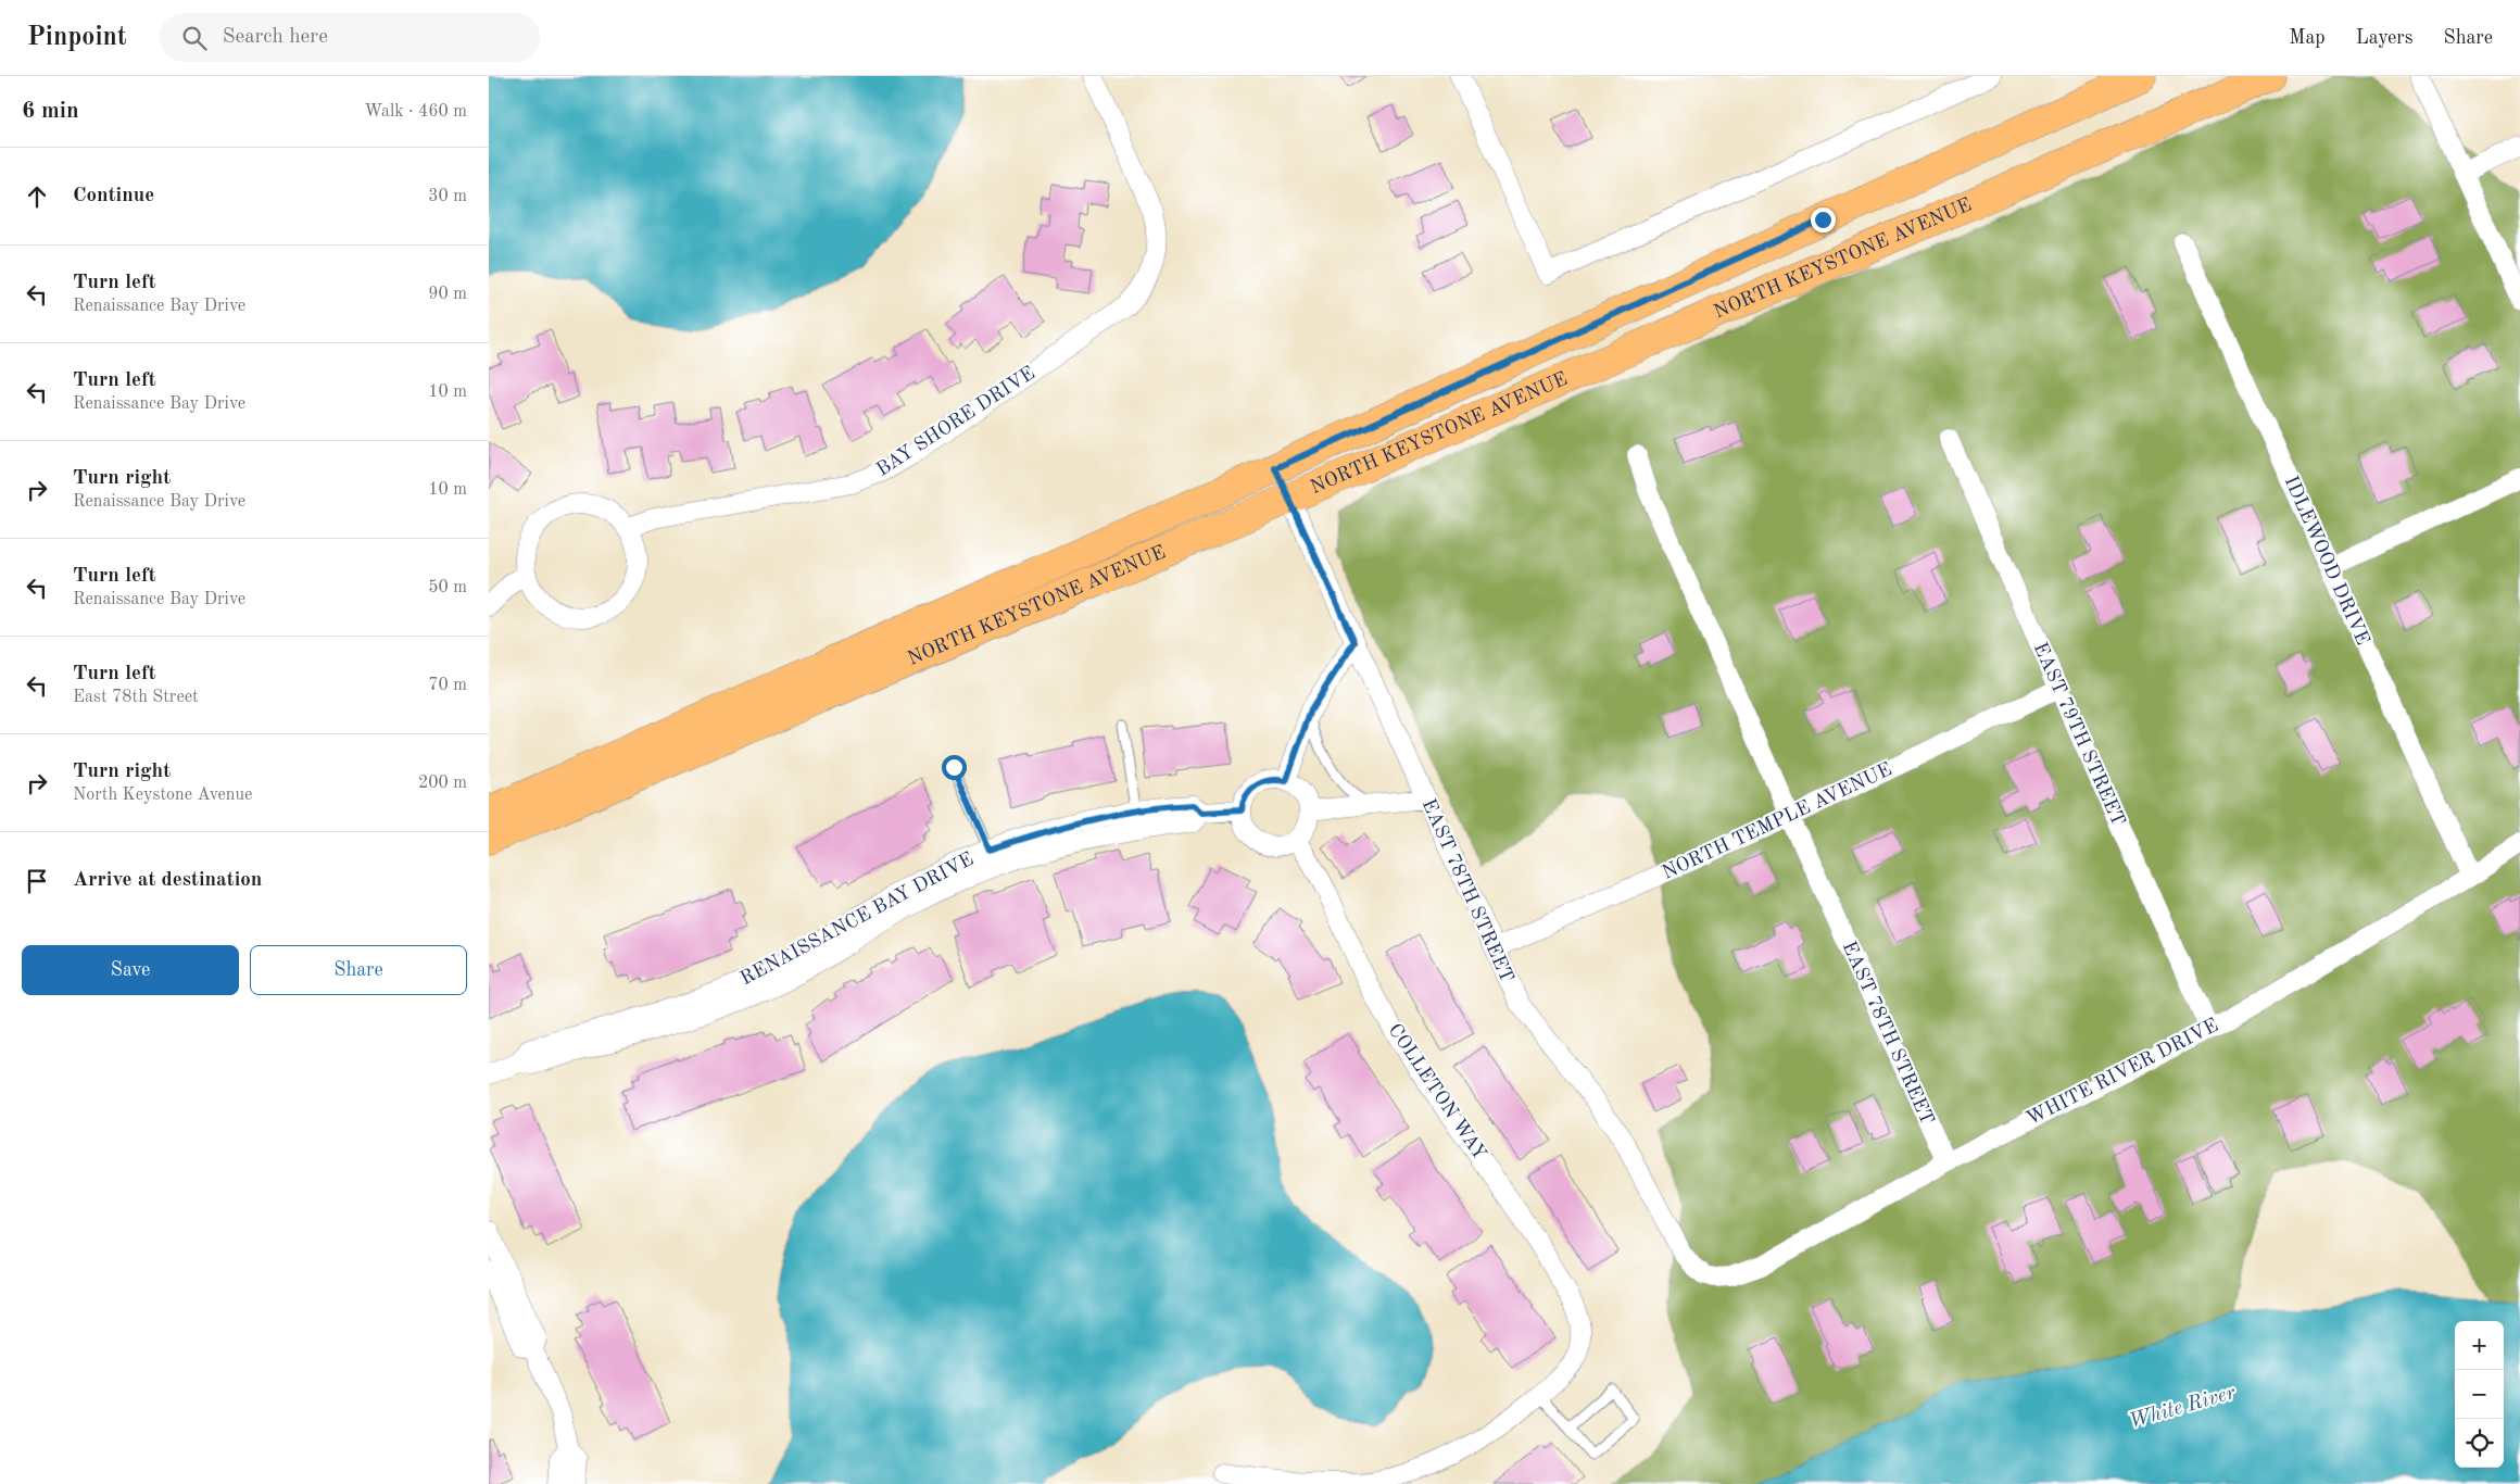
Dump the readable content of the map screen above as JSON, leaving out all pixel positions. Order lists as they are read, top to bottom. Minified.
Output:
{"streets":{"main road":["NORTH KEYSTONE AVENUE"],"street":["BAY SHORE DRIVE","IDLEWOOD DRIVE","EAST 79TH STREET","NORTH TEMPLE AVENUE","EAST 78TH STREET","RENAISSANCE BAY DRIVE","WHITE RIVER DRIVE","COLLETON WAY"]},"crossings":[["NORTH KEYSTONE AVENUE","EAST 78TH STREET"],["IDLEWOOD DRIVE","WHITE RIVER DRIVE"],["EAST 79TH STREET","NORTH TEMPLE AVENUE"],["EAST 79TH STREET","WHITE RIVER DRIVE"],["NORTH TEMPLE AVENUE","EAST 78TH STREET"],["EAST 78TH STREET","WHITE RIVER DRIVE"],["RENAISSANCE BAY DRIVE","COLLETON WAY"]],"water":["White River"],"page":{"header":"Pinpoint","search":"Search here","nav":["Map","Layers","Share"],"heading":["6 min","Walk · 460 m"],"list":[["Continue","30 m"],["Turn left","Renaissance Bay Drive","90 m"],["Turn left","Renaissance Bay Drive","10 m"],["Turn right","Renaissance Bay Drive","10 m"],["Turn left","Renaissance Bay Drive","50 m"],["Turn left","East 78th Street","70 m"],["Turn right","North Keystone Avenue","200 m"],"Arrive at destination"],"buttons":["Save","Share"],"map_buttons":["+","−"]}}
